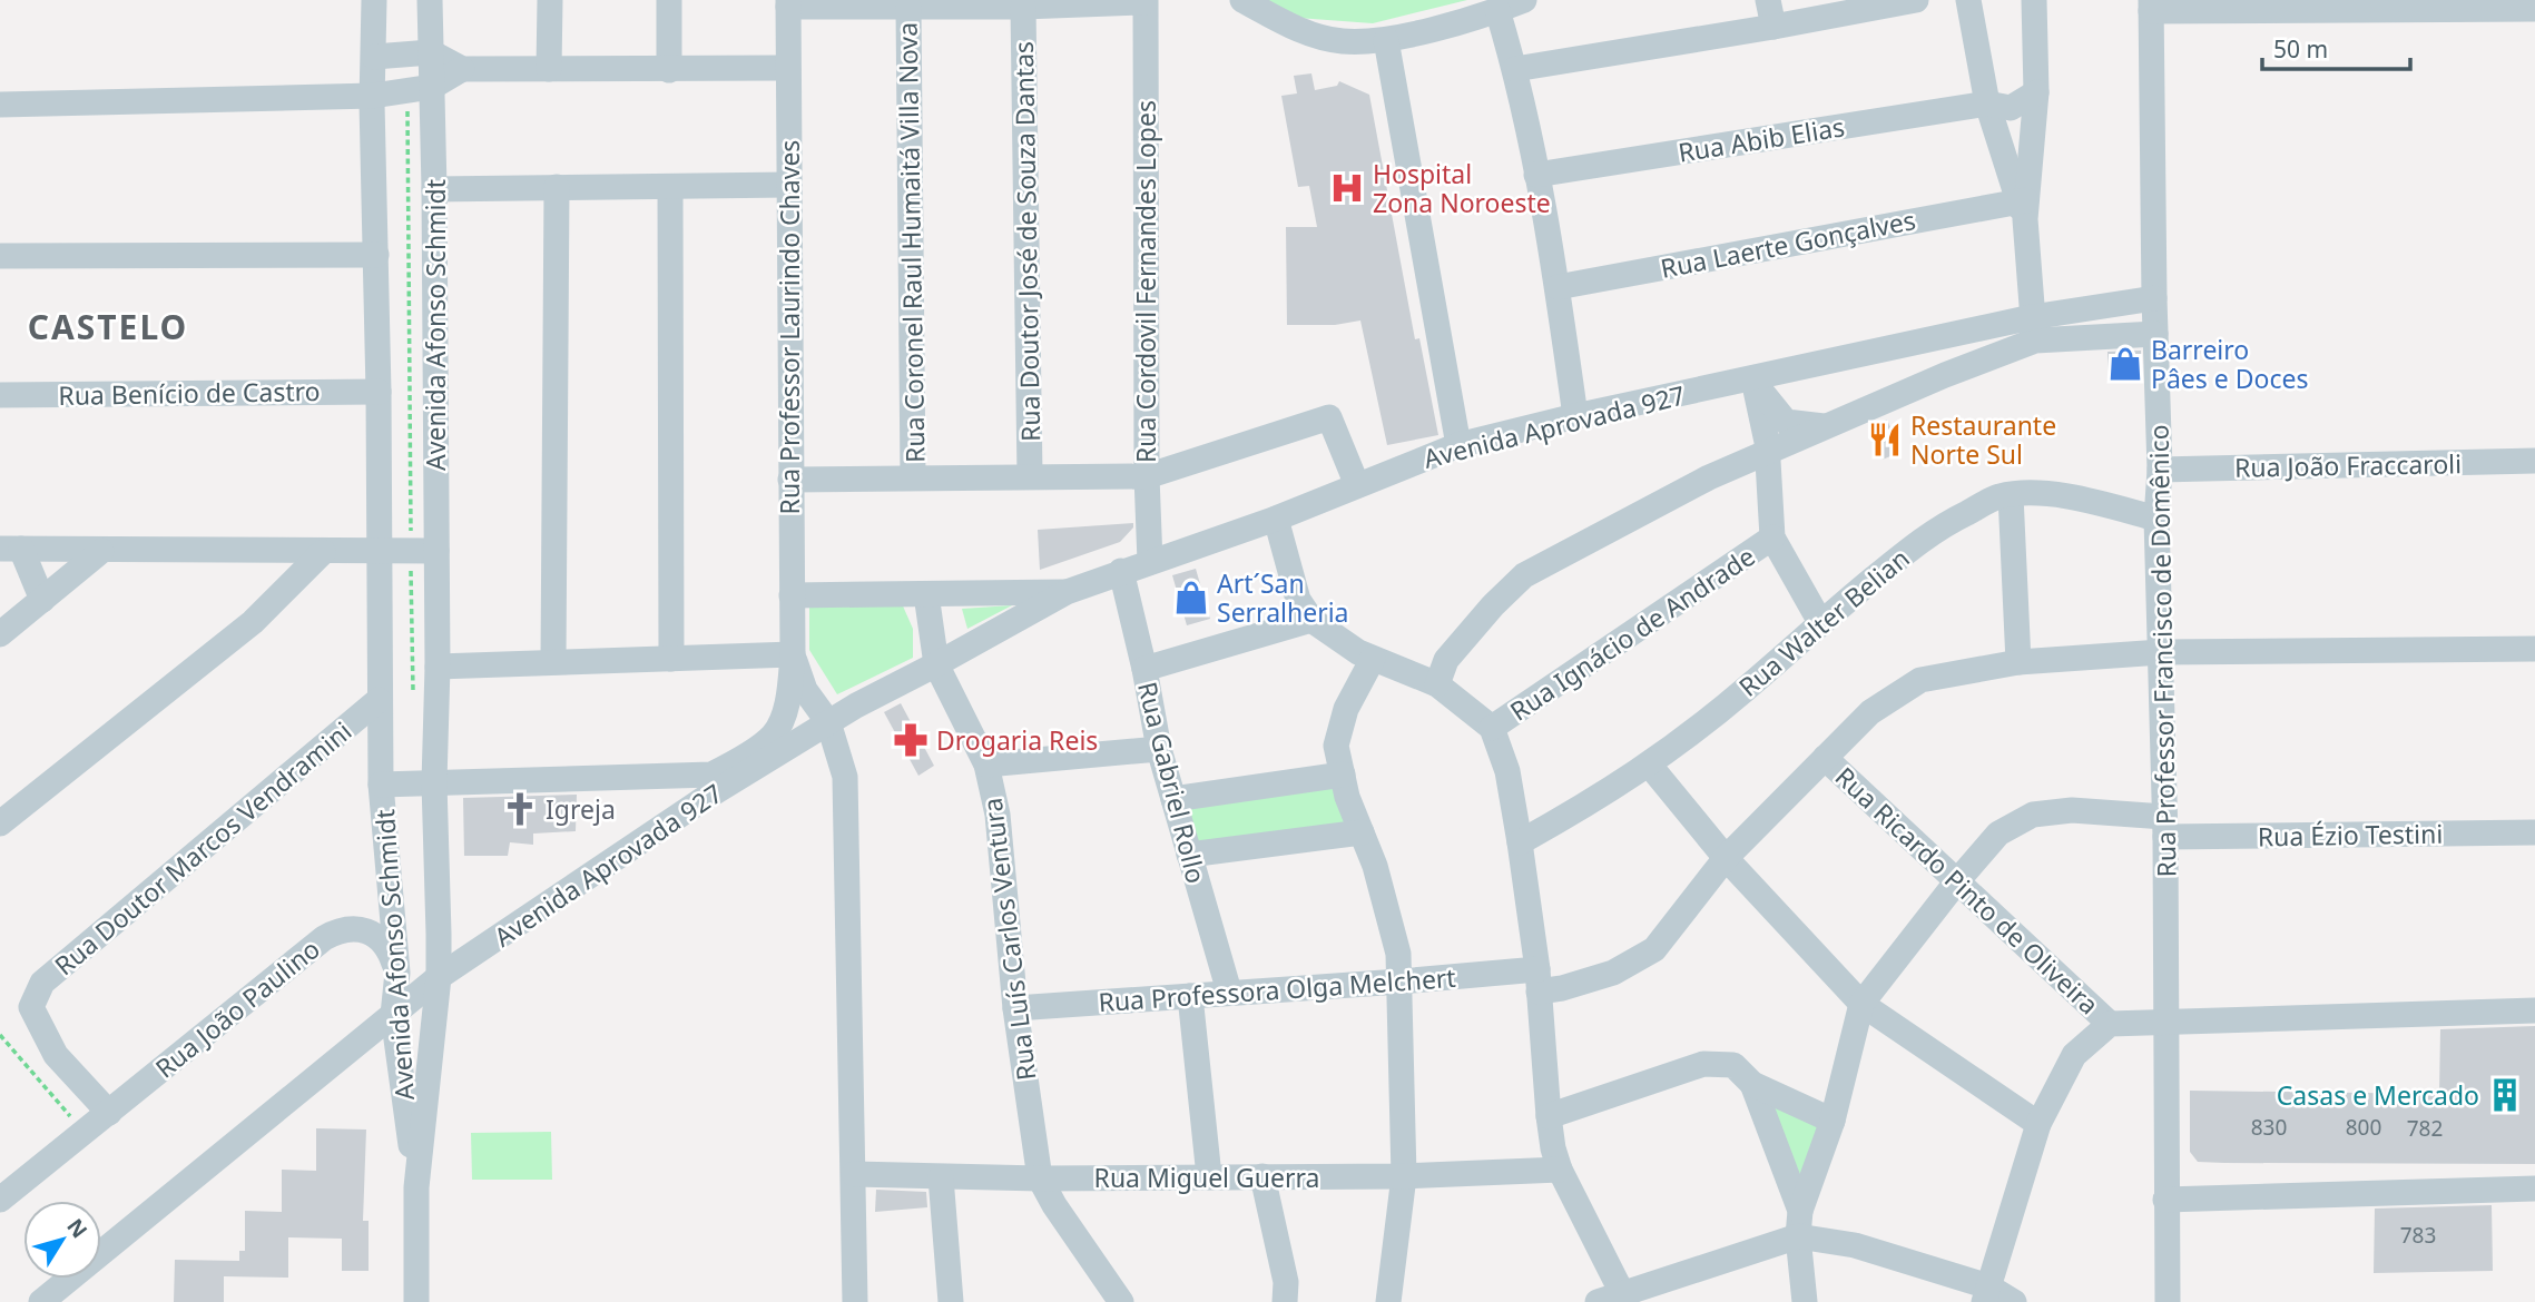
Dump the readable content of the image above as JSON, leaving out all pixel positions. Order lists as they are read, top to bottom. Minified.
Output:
{"streets":{"street":["Rua Abib Elias","Rua Doutor José de Souza Dantas","Rua Coronel Raul Humaitá Villa Nova","Rua Laerte Gonçalves","Rua Cordovil Fernandes Lopes","Avenida Afonso Schmidt","Rua Professor Laurindo Chaves","Rua Benício de Castro","Avenida Aprovada 927","Rua João Fraccaroli","Rua Walter Belian","Rua Ignácio de Andrade","Rua Professor Francisco de Domênico","Rua Gabriel Rollo","Rua Ézio Testini","Rua Doutor Marcos Vendramini","Rua Ricardo Pinto de Oliveira","Rua Luís Carlos Ventura","Rua Professora Olga Melchert","Rua João Paulino","Rua Miguel Guerra"]},"crossings":[["Rua Cordovil Fernandes Lopes","Avenida Aprovada 927"],["Avenida Afonso Schmidt","Rua Benício de Castro"],["Avenida Afonso Schmidt","Avenida Aprovada 927"],["Avenida Afonso Schmidt","Rua Doutor Marcos Vendramini"],["Avenida Afonso Schmidt","Rua João Paulino"],["Avenida Aprovada 927","Rua Professor Francisco de Domênico"],["Avenida Aprovada 927","Rua Gabriel Rollo"],["Avenida Aprovada 927","Rua Luís Carlos Ventura"],["Rua João Fraccaroli","Rua Professor Francisco de Domênico"],["Rua Walter Belian","Rua Professor Francisco de Domênico"],["Rua Professor Francisco de Domênico","Rua Ézio Testini"],["Rua Professor Francisco de Domênico","Rua Professora Olga Melchert"],["Rua Gabriel Rollo","Rua Professora Olga Melchert"],["Rua Ézio Testini","Rua Ricardo Pinto de Oliveira"],["Rua Doutor Marcos Vendramini","Rua João Paulino"],["Rua Ricardo Pinto de Oliveira","Rua Professora Olga Melchert"],["Rua Luís Carlos Ventura","Rua Professora Olga Melchert"],["Rua Luís Carlos Ventura","Rua Miguel Guerra"]],"districts":["CASTELO"],"places":{"hospital":["Hospital Zona Noroeste"],"shop":["Barreiro Pâes e Doces","Art´San Serralheria"],"restaurant":["Restaurante Norte Sul"],"pharmacy":["Drogaria Reis"],"church":["Igreja"],"building":["Casas e Mercado"]},"house_numbers":["830","800","782","783"],"scale_bar":"50 m","north":"top right"}
